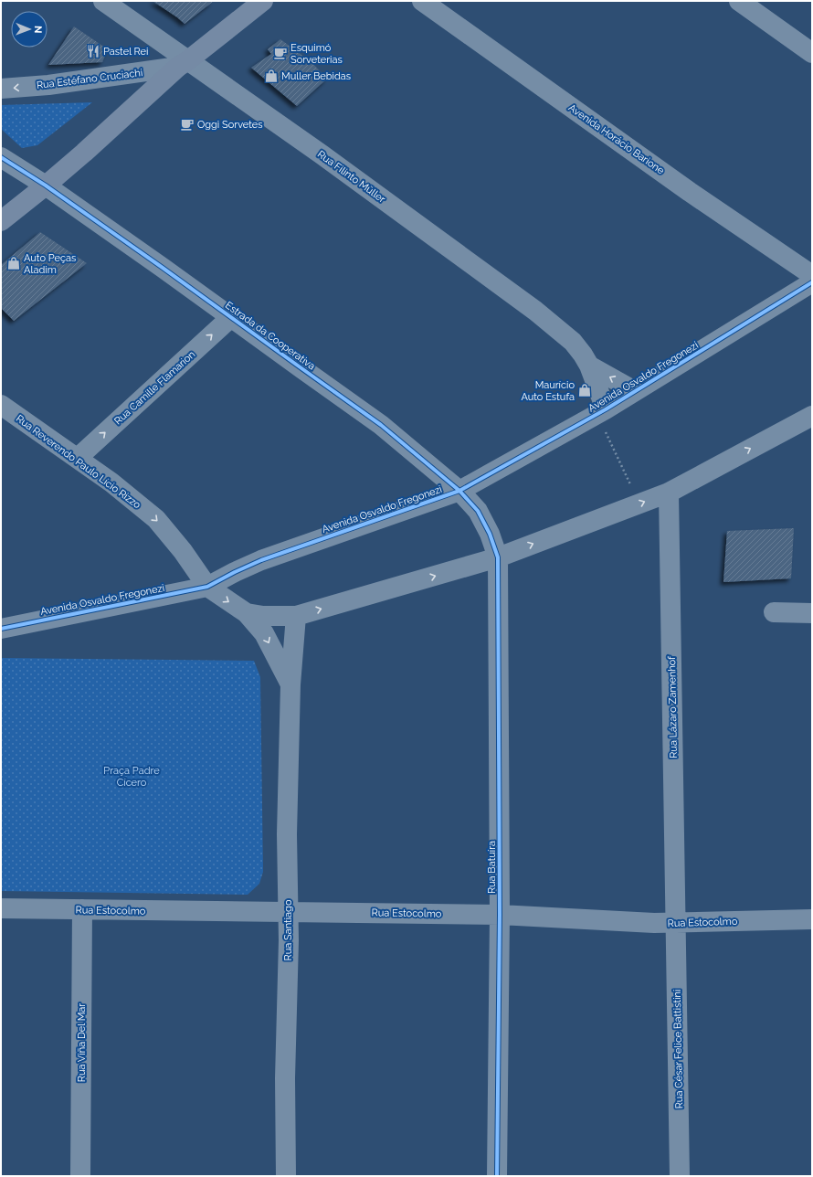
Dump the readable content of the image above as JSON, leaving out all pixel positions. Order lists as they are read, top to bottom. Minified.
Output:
{"streets":{"street":["Rua Estéfano Cruciachi","Avenida Horácio Barione","Rua Filinto Müller","Estrada da Cooperativa","Avenida Osvaldo Fregonezi","Rua Camille Flamarion","Rua Reverendo Paulo Lício Rizzo","Rua Lázaro Zamenhof","Rua Batuíra","Rua Estocolmo","Rua Santiago","Rua Viña Del Mar","Rua César Felice Battistini"]},"crossings":[["Rua Estéfano Cruciachi","Rua Filinto Müller"],["Rua Filinto Müller","Avenida Osvaldo Fregonezi"],["Estrada da Cooperativa","Avenida Osvaldo Fregonezi"],["Estrada da Cooperativa","Rua Camille Flamarion"],["Estrada da Cooperativa","Rua Batuíra"],["Avenida Osvaldo Fregonezi","Rua Reverendo Paulo Lício Rizzo"],["Rua Camille Flamarion","Rua Reverendo Paulo Lício Rizzo"],["Rua Reverendo Paulo Lício Rizzo","Rua Santiago"],["Rua Lázaro Zamenhof","Rua Estocolmo"],["Rua Lázaro Zamenhof","Rua César Felice Battistini"],["Rua Batuíra","Rua Estocolmo"],["Rua Estocolmo","Rua Santiago"],["Rua Estocolmo","Rua Viña Del Mar"],["Rua Estocolmo","Rua César Felice Battistini"]],"one_way":["Rua Estéfano Cruciachi","Rua Camille Flamarion","Rua Reverendo Paulo Lício Rizzo"],"parks":["Praça Padre Cícero"],"places":{"restaurant":["Pastel Rei"],"cafe":["Esquimó Sorveterias","Oggi Sorvetes"],"shop":["Muller Bebidas","Auto Peças Aladim","Maurício Auto Estufa"]},"north":"right"}
